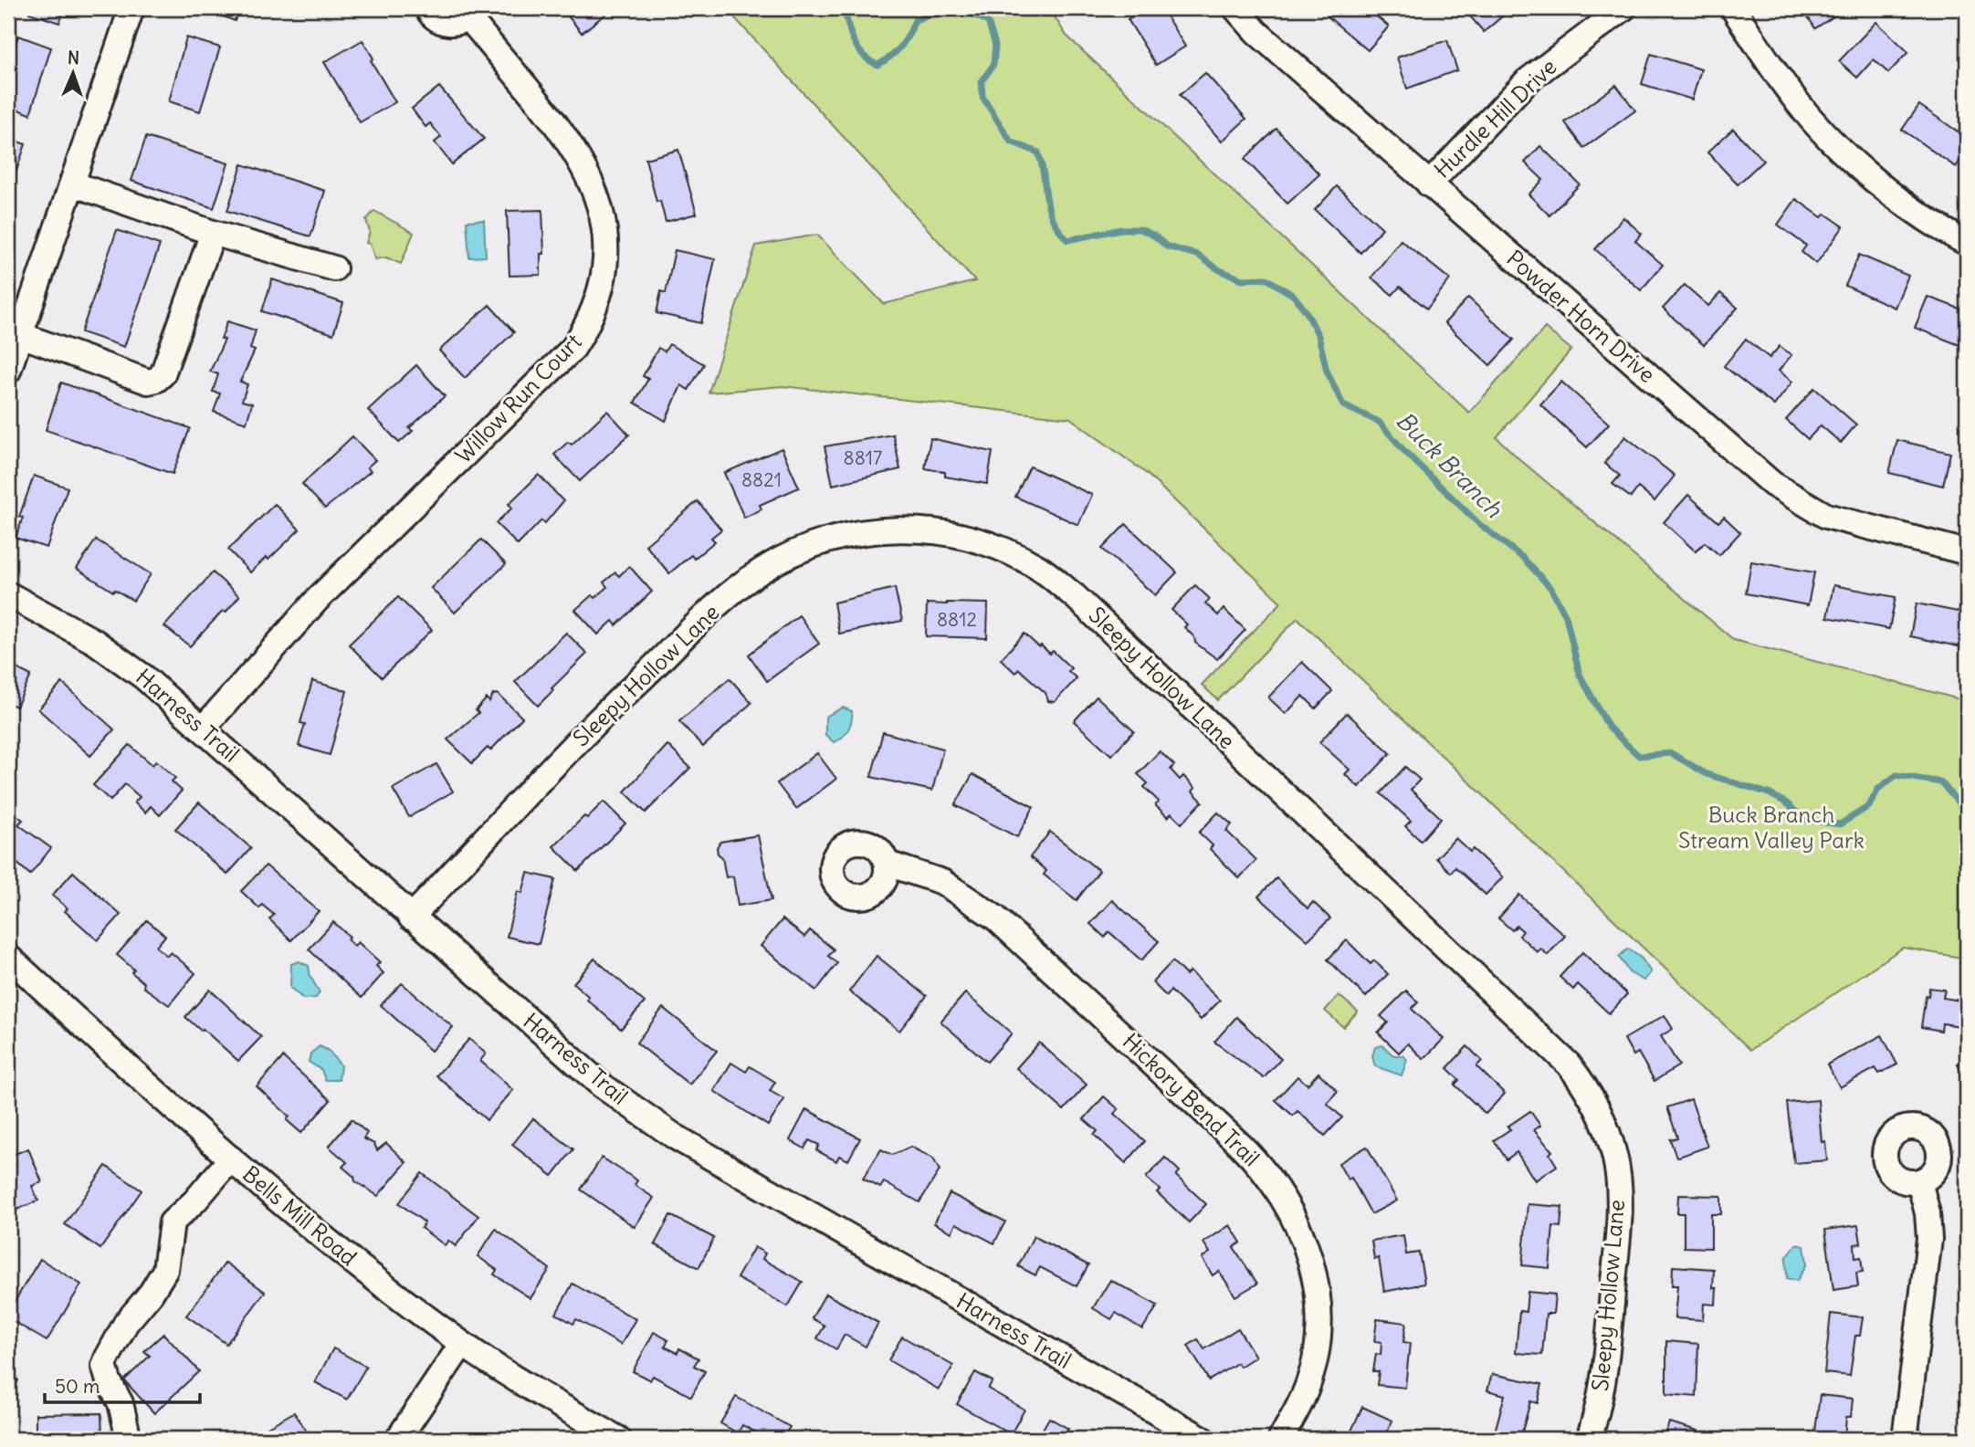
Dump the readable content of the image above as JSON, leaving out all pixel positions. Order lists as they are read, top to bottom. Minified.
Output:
{"streets":{"street":["Hurdle Hill Drive","Powder Horn Drive","Willow Run Court","Sleepy Hollow Lane","Harness Trail","Hickory Bend Trail","Bells Mill Road"]},"crossings":[["Hurdle Hill Drive","Powder Horn Drive"],["Willow Run Court","Harness Trail"],["Sleepy Hollow Lane","Harness Trail"]],"water":["Buck Branch"],"parks":["Buck Branch Stream Valley Park"],"house_numbers":["8817","8821","8812"],"scale_bar":"50 m","north":"top"}
